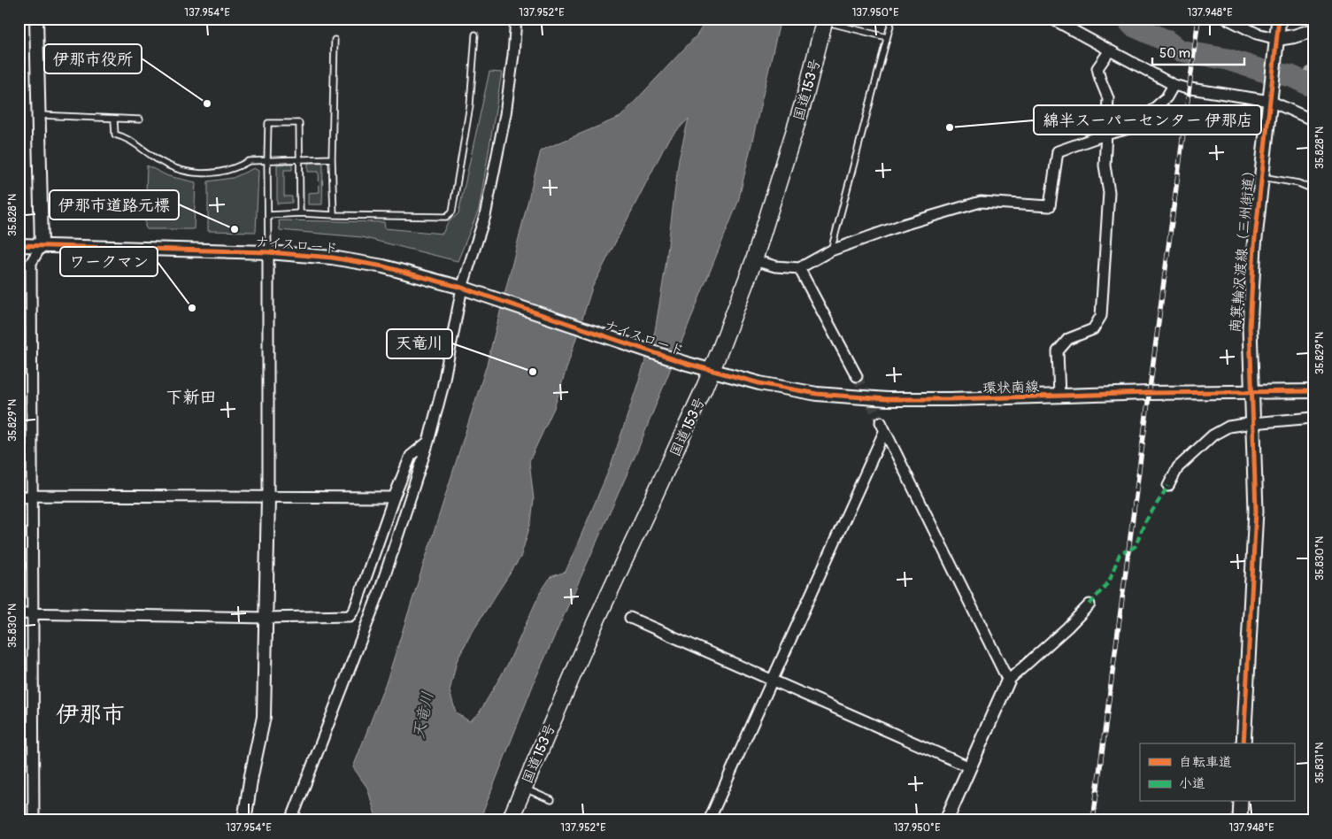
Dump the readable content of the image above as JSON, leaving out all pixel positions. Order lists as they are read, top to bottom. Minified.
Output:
{"streets":{"highway":["国道153号"],"main road":["南箕輪沢渡線（三州街道）"],"street":["ナイスロード","環状南線"]},"crossings":[["国道153号","ナイスロード"],["国道153号","環状南線"],["ナイスロード","環状南線"],["南箕輪沢渡線（三州街道）","環状南線"]],"districts":["下新田","伊那市"],"water":["天竜川"],"places":["伊那市役所","綿半スーパーセンター 伊那店","伊那市道路元標","ワークマン","天竜川"],"legend":["自転車道","小道"],"scale_bar":"50 m","coordinates":["137.954°E","137.952°E","137.950°E","137.948°E","35.828°N","35.829°N","35.830°N","35.831°N"]}
